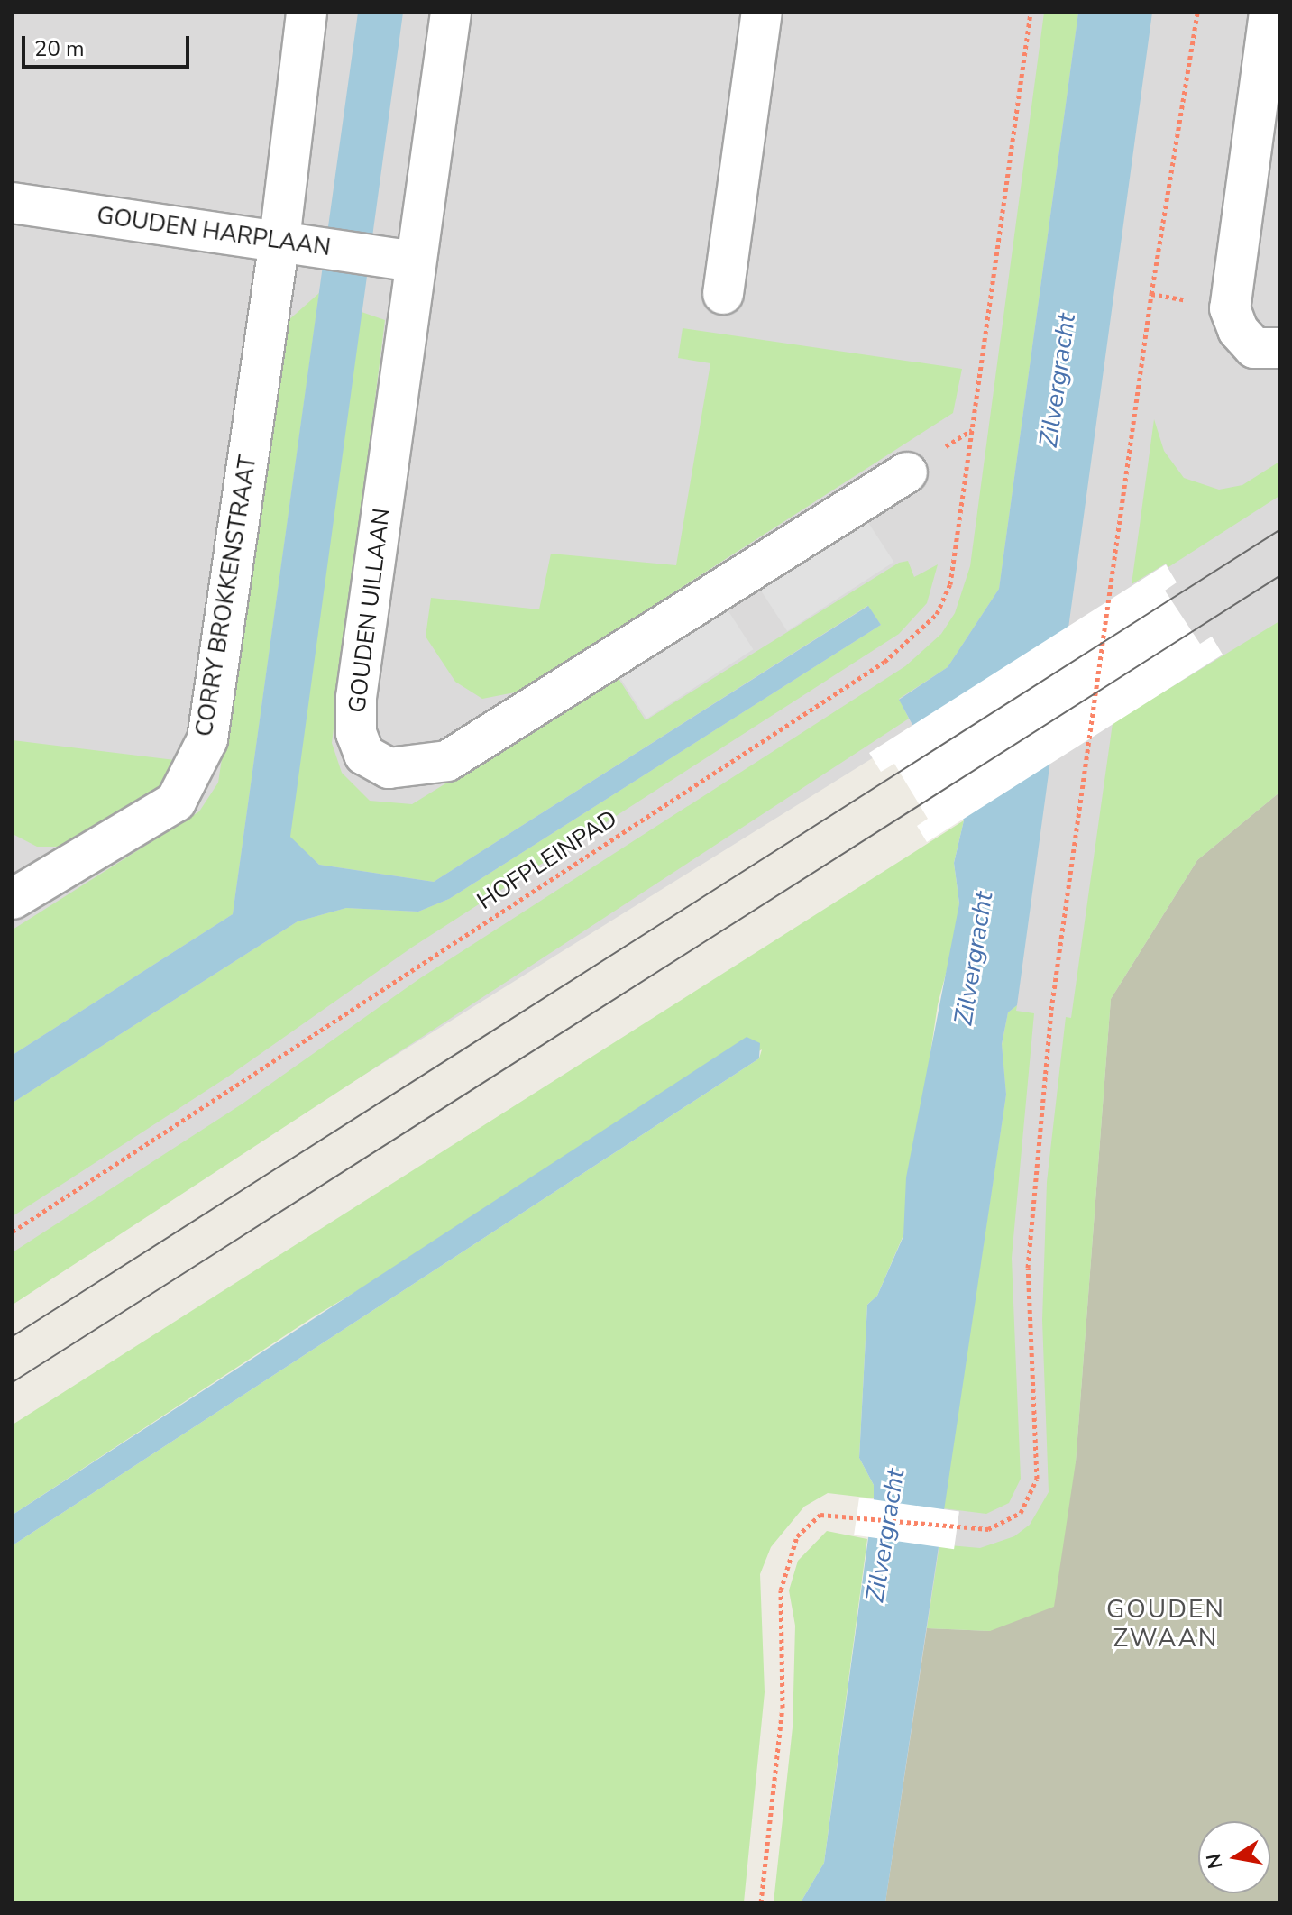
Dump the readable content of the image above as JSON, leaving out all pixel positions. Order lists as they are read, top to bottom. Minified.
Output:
{"streets":{"street":["GOUDEN HARPLAAN","CORRY BROKKENSTRAAT","GOUDEN UILLAAN"],"path":["HOFPLEINPAD"]},"crossings":[["GOUDEN HARPLAAN","CORRY BROKKENSTRAAT"],["GOUDEN HARPLAAN","GOUDEN UILLAAN"]],"districts":["GOUDEN ZWAAN"],"water":["Zilvergracht"],"scale_bar":"20 m","north":"left"}
